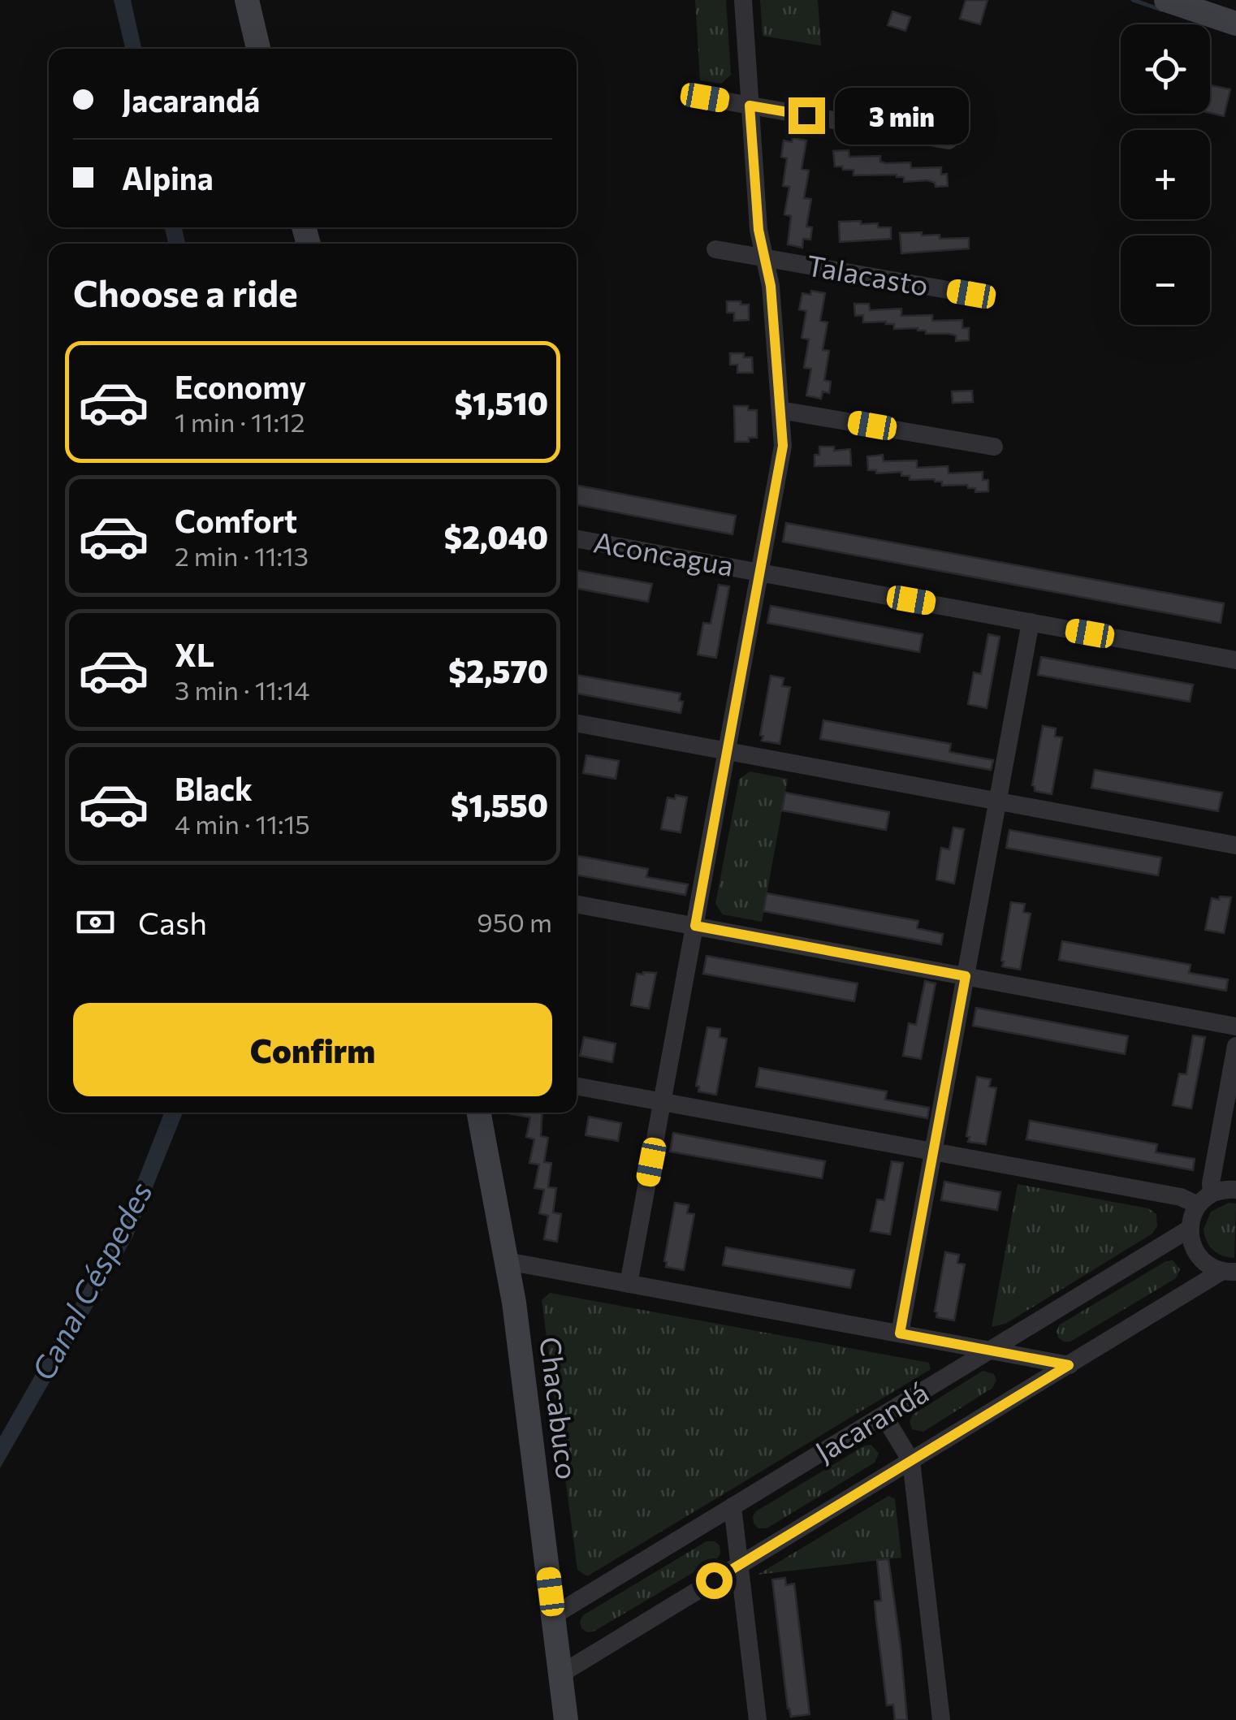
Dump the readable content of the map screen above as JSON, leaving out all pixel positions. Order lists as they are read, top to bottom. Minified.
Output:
{"streets":{"street":["Talacasto","Aconcagua","Chacabuco","Jacarandá"]},"crossings":[["Chacabuco","Jacarandá"]],"water":["Canal Céspedes"],"page":{"map_buttons":["+","−"],"banner":["Jacarandá","Alpina"],"bubble":"3 min","heading":"Choose a ride","list":[{"name":"Economy","note":"1 min · 11:12","value":"$1,510"},{"name":"Comfort","note":"2 min · 11:13","value":"$2,040"},{"name":"XL","note":"3 min · 11:14","value":"$2,570"},{"name":"Black","note":"4 min · 11:15","value":"$1,550"}],"pay":["Cash","950 m"],"buttons":"Confirm"}}
